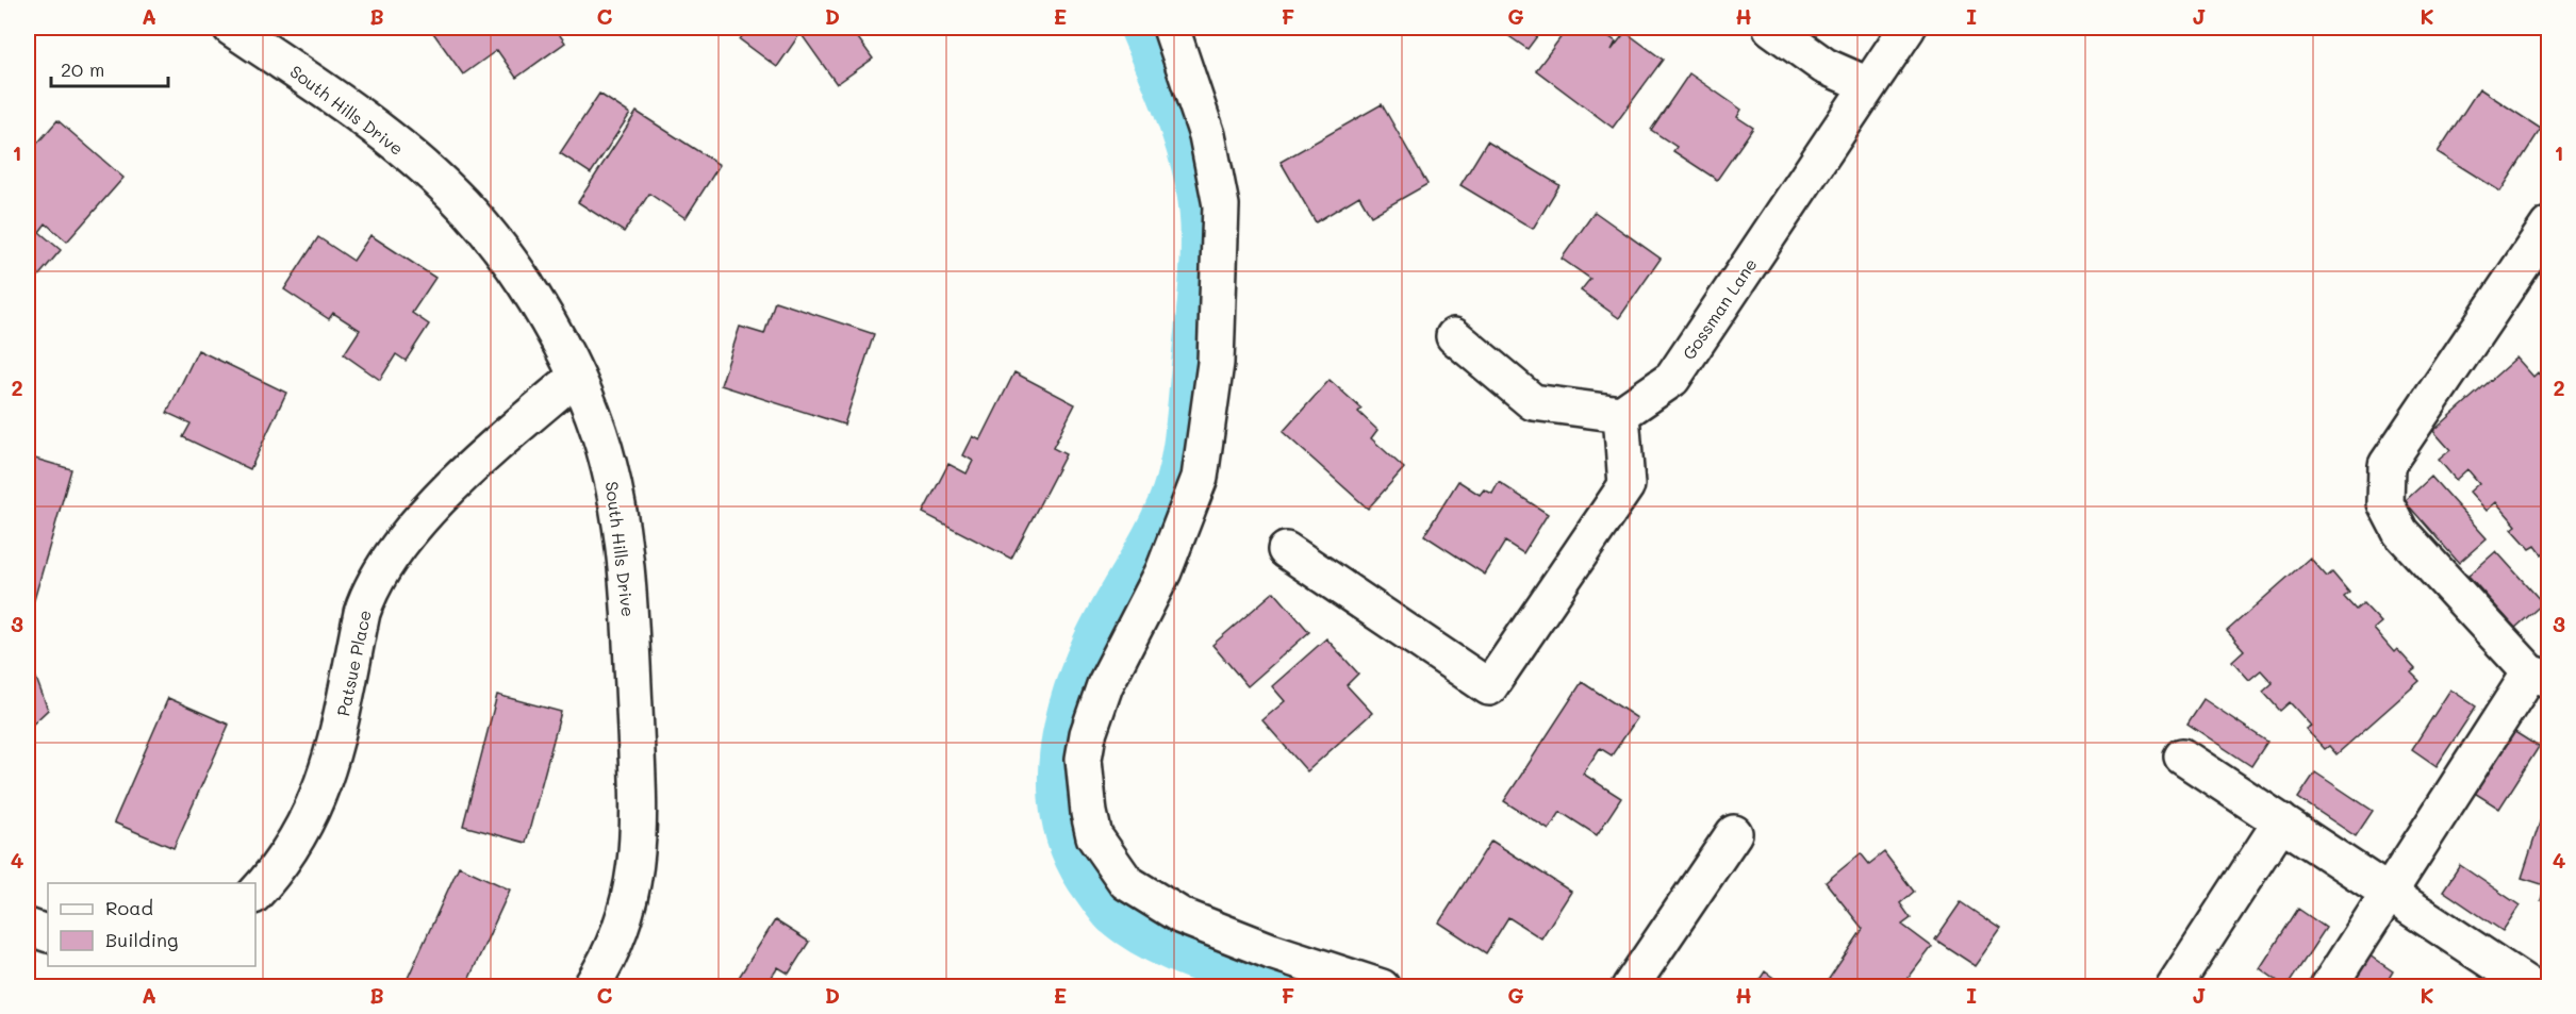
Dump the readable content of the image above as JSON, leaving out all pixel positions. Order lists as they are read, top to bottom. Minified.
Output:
{"streets":{"street":["South Hills Drive","Gossman Lane","Patsue Place"]},"crossings":[["South Hills Drive","Patsue Place"]],"legend":["Road","Building"],"scale_bar":"20 m","grid":{"columns":["A","B","C","D","E","F","G","H","I","J","K"],"rows":["1","2","3","4"]}}
